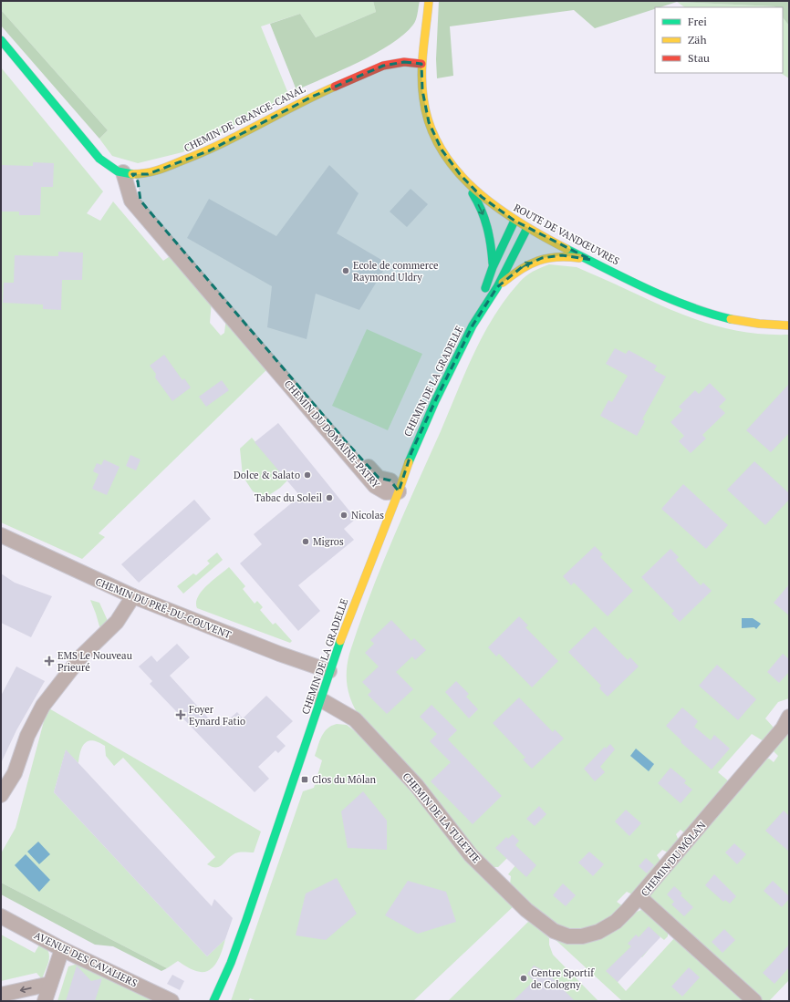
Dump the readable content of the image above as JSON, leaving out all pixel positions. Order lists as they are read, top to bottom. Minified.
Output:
{"streets":{"street":["CHEMIN DE GRANGE-CANAL","ROUTE DE VANDŒUVRES","CHEMIN DE LA GRADELLE","CHEMIN DU DOMAINE-PATRY","CHEMIN DU PRÉ-DU-COUVENT","CHEMIN DE LA TULETTE","CHEMIN DU MÔLAN","AVENUE DES CAVALIERS"]},"crossings":[["CHEMIN DE GRANGE-CANAL","ROUTE DE VANDŒUVRES"],["CHEMIN DE GRANGE-CANAL","CHEMIN DU DOMAINE-PATRY"],["ROUTE DE VANDŒUVRES","CHEMIN DE LA GRADELLE"],["CHEMIN DE LA GRADELLE","CHEMIN DU DOMAINE-PATRY"],["CHEMIN DE LA GRADELLE","CHEMIN DU PRÉ-DU-COUVENT"],["CHEMIN DE LA GRADELLE","CHEMIN DE LA TULETTE"],["CHEMIN DE LA TULETTE","CHEMIN DU MÔLAN"]],"places":{"other":["Ecole de commerce Raymond Uldry","Dolce & Salato","Tabac du Soleil","Nicolas","Migros","Centre Sportif de Cologny"],"health":["EMS Le Nouveau Prieuré","Foyer Eynard Fatio"],"transit":["Clos du Môlan"]},"legend":["Frei","Zäh","Stau"]}
